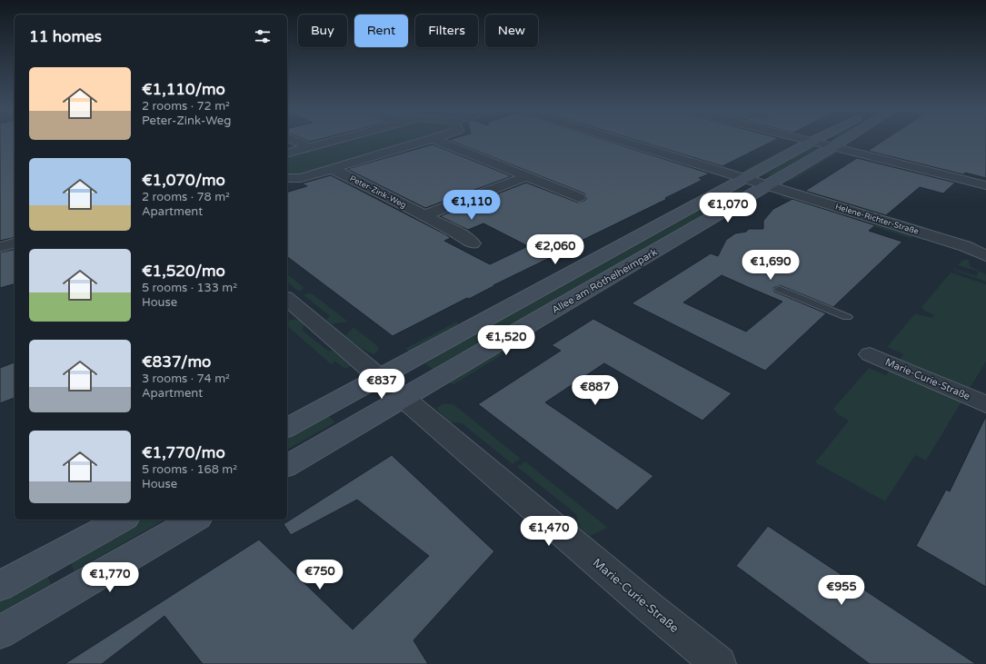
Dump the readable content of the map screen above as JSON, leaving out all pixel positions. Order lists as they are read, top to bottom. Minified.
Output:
{"streets":{"street":["Peter-Zink-Weg","Helene-Richter-Straße","Allee am Röthelheimpark","Marie-Curie-Straße"]},"crossings":[["Helene-Richter-Straße","Allee am Röthelheimpark"],["Allee am Röthelheimpark","Marie-Curie-Straße"]],"page":{"chip":["Buy","Rent","Filters","New"],"heading":"11 homes","list":[{"name":"€1,110/mo","note":"2 rooms · 72 m² · Peter-Zink-Weg"},{"name":"€1,070/mo","note":"2 rooms · 78 m² · Apartment"},{"name":"€1,520/mo","note":"5 rooms · 133 m² · House"},{"name":"€837/mo","note":"3 rooms · 74 m² · Apartment"},{"name":"€1,770/mo","note":"5 rooms · 168 m² · House"}],"price":["€1,110","€1,070","€2,060","€1,690","€1,520","€837","€887","€1,470","€750","€1,770","€955"]}}
